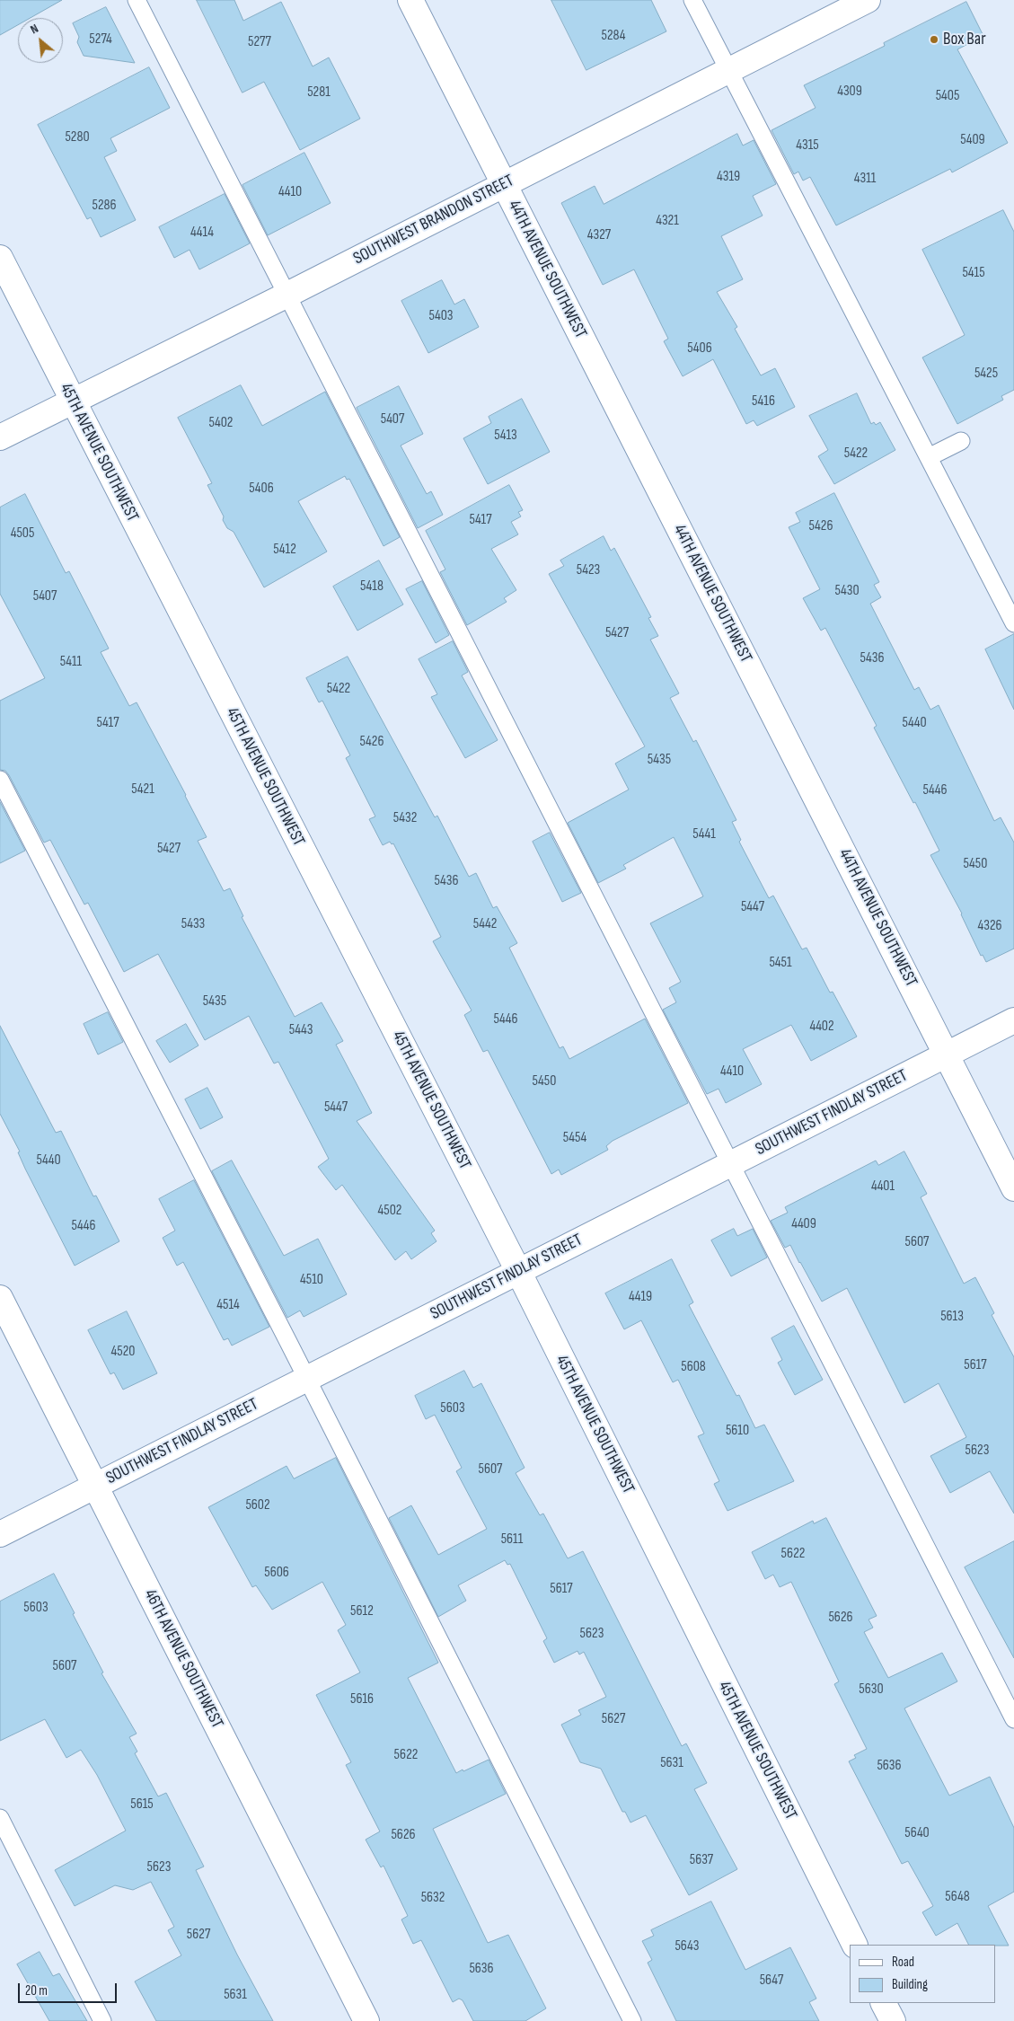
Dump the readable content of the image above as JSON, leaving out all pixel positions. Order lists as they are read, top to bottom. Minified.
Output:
{"streets":{"street":["SOUTHWEST BRANDON STREET","44TH AVENUE SOUTHWEST","45TH AVENUE SOUTHWEST","SOUTHWEST FINDLAY STREET","46TH AVENUE SOUTHWEST"]},"crossings":[["SOUTHWEST BRANDON STREET","44TH AVENUE SOUTHWEST"],["SOUTHWEST BRANDON STREET","45TH AVENUE SOUTHWEST"],["44TH AVENUE SOUTHWEST","SOUTHWEST FINDLAY STREET"],["45TH AVENUE SOUTHWEST","SOUTHWEST FINDLAY STREET"],["SOUTHWEST FINDLAY STREET","46TH AVENUE SOUTHWEST"]],"places":["Box Bar"],"house_numbers":["5284","5274","5277","4309","5281","5405","5280","5409","4315","4319","4311","4410","5286","4321","4414","4327","5415","5403","5406","5425","5416","5407","5402","5413","5422","5406","5417","5426","4505","5412","5423","5418","5430","5407","5427","5436","5411","5422","5417","5440","5426","5435","5421","5446","5432","5441","5427","5450","5436","5447","5433","5442","4326","5451","5435","5446","4402","5443","4410","5450","5447","5454","5440","4401","4502","4409","5446","5607","4510","4419","4514","5613","4520","5617","5608","5603","5610","5623","5607","5602","5611","5622","5606","5617","5603","5612","5626","5623","5607","5630","5616","5627","5622","5631","5636","5615","5640","5626","5637","5623","5648","5632","5627","5643","5636","5647","5631"],"legend":["Road","Building"],"scale_bar":"20 m","north":"top left"}
